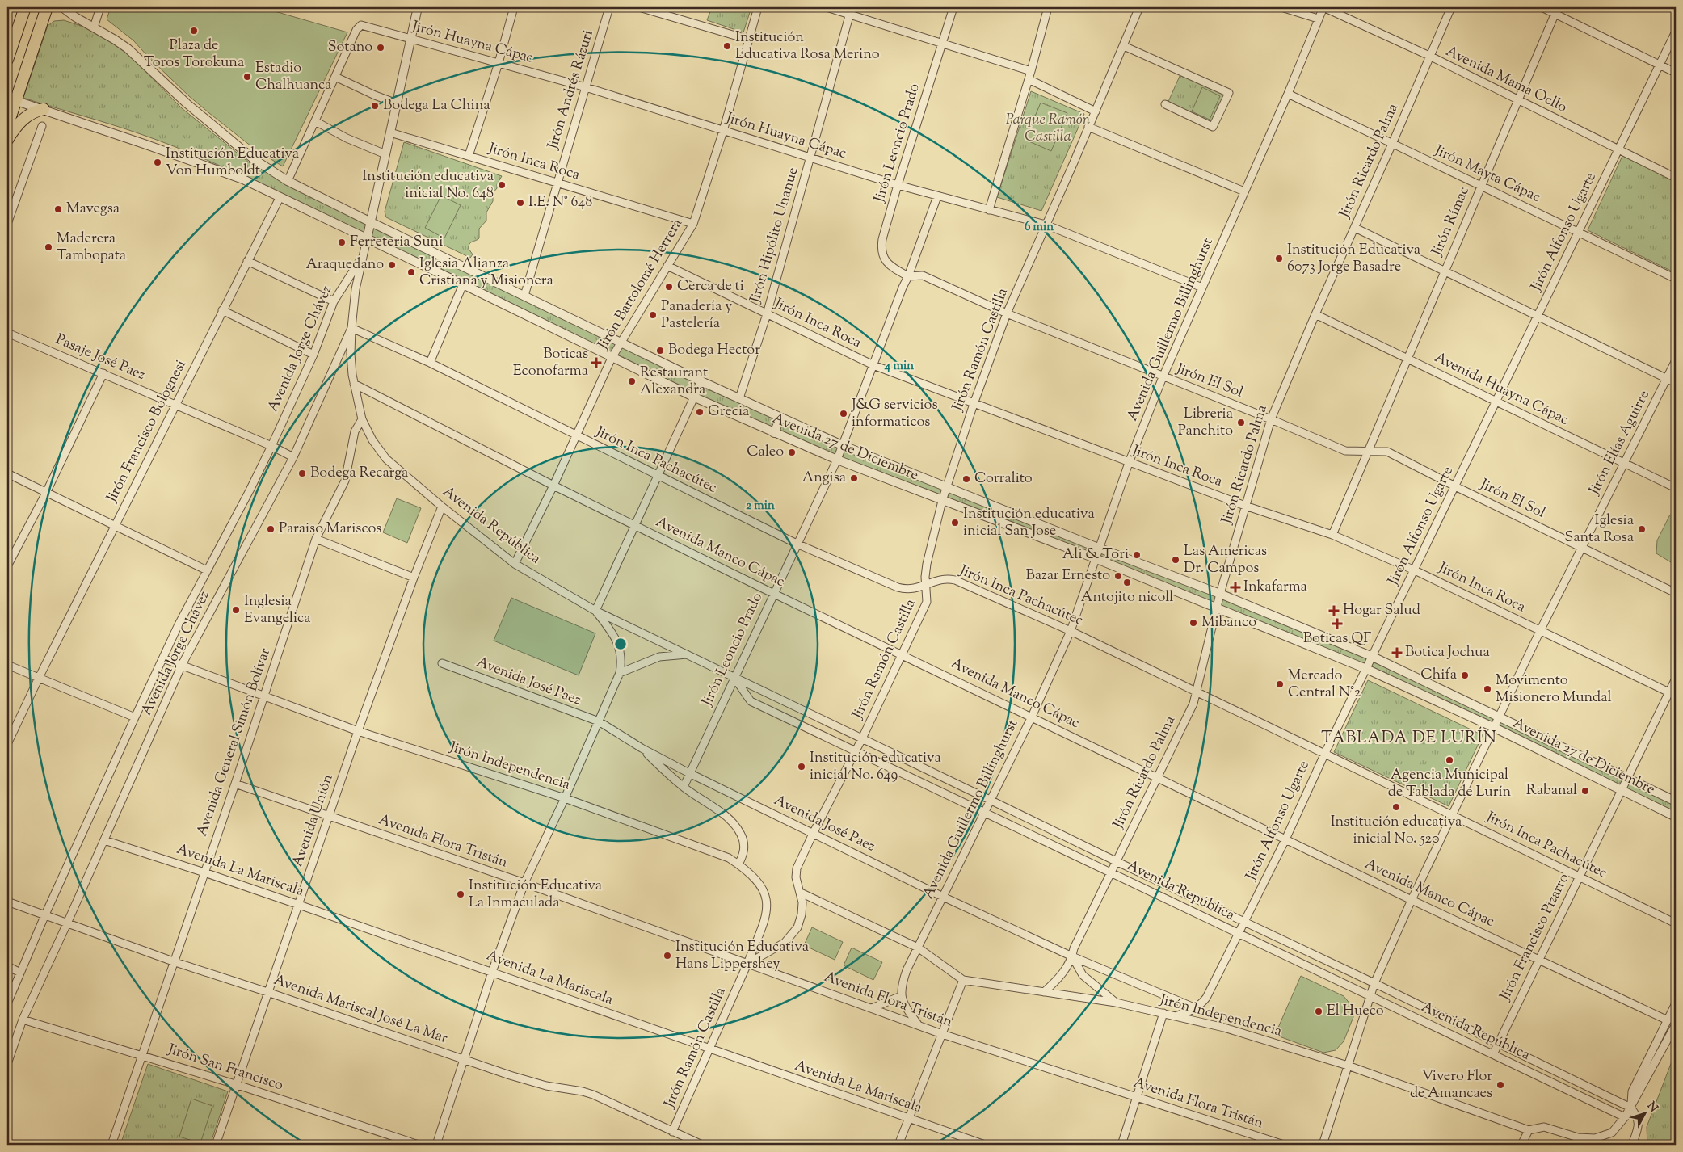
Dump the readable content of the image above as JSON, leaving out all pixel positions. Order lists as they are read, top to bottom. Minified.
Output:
{"streets":{"street":["Jirón Huayna Cápac","Avenida Mama Ocllo","Jirón Andrés Rázuri","Jirón Leoncio Prado","Jirón Ricardo Palma","Jirón Inca Roca","Jirón Mayta Cápac","Jirón Rímac","Jirón Alfonso Ugarte","Jirón Hipólito Unanue","Jirón Bartolomé Herrera","Avenida Guillermo Billinghurst","Avenida Jorge Chávez","Jirón Ramón Castilla","Pasaje José Paez","Jirón El Sol","Avenida Huayna Cápac","Jirón Francisco Bolognesi","Jirón Elías Aguirre","Avenida 27 de Diciembre","Jirón Inca Pachacútec","Avenida República","Avenida Manco Cápac","Avenida José Paez","Avenida General Simón Bolívar","Jirón Independencia","Avenida Unión","Avenida Flora Tristán","Avenida La Mariscala","Jirón Francisco Pizarro","Avenida Mariscal José La Mar","Jirón San Francisco"]},"crossings":[["Jirón Huayna Cápac","Jirón Andrés Rázuri"],["Jirón Huayna Cápac","Jirón Leoncio Prado"],["Jirón Huayna Cápac","Jirón Hipólito Unanue"],["Jirón Huayna Cápac","Jirón Bartolomé Herrera"],["Jirón Huayna Cápac","Avenida Guillermo Billinghurst"],["Jirón Huayna Cápac","Jirón Ramón Castilla"],["Avenida Mama Ocllo","Jirón Ricardo Palma"],["Avenida Mama Ocllo","Jirón Rímac"],["Avenida Mama Ocllo","Jirón Alfonso Ugarte"],["Avenida Mama Ocllo","Avenida Guillermo Billinghurst"],["Jirón Andrés Rázuri","Jirón Inca Roca"],["Jirón Andrés Rázuri","Avenida 27 de Diciembre"],["Jirón Leoncio Prado","Jirón Inca Roca"],["Jirón Leoncio Prado","Jirón El Sol"],["Jirón Leoncio Prado","Avenida 27 de Diciembre"],["Jirón Leoncio Prado","Jirón Inca Pachacútec"],["Jirón Leoncio Prado","Avenida República"],["Jirón Leoncio Prado","Avenida Manco Cápac"],["Jirón Leoncio Prado","Avenida José Paez"],["Jirón Ricardo Palma","Jirón Inca Roca"],["Jirón Ricardo Palma","Jirón Mayta Cápac"],["Jirón Ricardo Palma","Jirón El Sol"],["Jirón Ricardo Palma","Avenida Huayna Cápac"],["Jirón Ricardo Palma","Avenida 27 de Diciembre"],["Jirón Ricardo Palma","Jirón Inca Pachacútec"],["Jirón Ricardo Palma","Avenida República"],["Jirón Ricardo Palma","Avenida Manco Cápac"],["Jirón Ricardo Palma","Avenida José Paez"],["Jirón Ricardo Palma","Jirón Independencia"],["Jirón Inca Roca","Jirón Rímac"],["Jirón Inca Roca","Jirón Alfonso Ugarte"],["Jirón Inca Roca","Jirón Hipólito Unanue"],["Jirón Inca Roca","Jirón Bartolomé Herrera"],["Jirón Inca Roca","Avenida Guillermo Billinghurst"],["Jirón Inca Roca","Jirón Ramón Castilla"],["Jirón Inca Roca","Jirón Elías Aguirre"],["Jirón Inca Roca","Jirón Francisco Pizarro"],["Jirón Mayta Cápac","Jirón Rímac"],["Jirón Mayta Cápac","Jirón Alfonso Ugarte"],["Jirón Mayta Cápac","Avenida Guillermo Billinghurst"],["Jirón Rímac","Jirón El Sol"],["Jirón Rímac","Avenida Huayna Cápac"],["Jirón Alfonso Ugarte","Jirón El Sol"],["Jirón Alfonso Ugarte","Avenida Huayna Cápac"],["Jirón Alfonso Ugarte","Avenida 27 de Diciembre"],["Jirón Alfonso Ugarte","Jirón Inca Pachacútec"],["Jirón Alfonso Ugarte","Avenida República"],["Jirón Alfonso Ugarte","Avenida Manco Cápac"],["Jirón Alfonso Ugarte","Avenida José Paez"],["Jirón Alfonso Ugarte","Jirón Independencia"],["Jirón Hipólito Unanue","Avenida 27 de Diciembre"],["Jirón Bartolomé Herrera","Avenida 27 de Diciembre"],["Jirón Bartolomé Herrera","Jirón Inca Pachacútec"],["Jirón Bartolomé Herrera","Avenida República"],["Jirón Bartolomé Herrera","Avenida Manco Cápac"],["Avenida Guillermo Billinghurst","Jirón El Sol"],["Avenida Guillermo Billinghurst","Avenida 27 de Diciembre"],["Avenida Guillermo Billinghurst","Jirón Inca Pachacútec"],["Avenida Guillermo Billinghurst","Avenida República"],["Avenida Guillermo Billinghurst","Avenida Manco Cápac"],["Avenida Guillermo Billinghurst","Avenida José Paez"],["Avenida Guillermo Billinghurst","Jirón Independencia"],["Avenida Jorge Chávez","Pasaje José Paez"],["Avenida Jorge Chávez","Avenida 27 de Diciembre"],["Avenida Jorge Chávez","Jirón Inca Pachacútec"],["Avenida Jorge Chávez","Avenida República"],["Avenida Jorge Chávez","Jirón Independencia"],["Avenida Jorge Chávez","Avenida La Mariscala"],["Avenida Jorge Chávez","Avenida Mariscal José La Mar"],["Avenida Jorge Chávez","Jirón San Francisco"],["Jirón Ramón Castilla","Jirón El Sol"],["Jirón Ramón Castilla","Avenida 27 de Diciembre"],["Jirón Ramón Castilla","Jirón Inca Pachacútec"],["Jirón Ramón Castilla","Avenida República"],["Jirón Ramón Castilla","Avenida Manco Cápac"],["Jirón Ramón Castilla","Avenida José Paez"],["Jirón Ramón Castilla","Jirón Independencia"],["Jirón Ramón Castilla","Avenida Flora Tristán"],["Jirón Ramón Castilla","Avenida La Mariscala"],["Jirón Ramón Castilla","Avenida Mariscal José La Mar"],["Pasaje José Paez","Jirón Francisco Bolognesi"],["Jirón El Sol","Jirón Elías Aguirre"],["Avenida Huayna Cápac","Jirón Elías Aguirre"],["Jirón Francisco Bolognesi","Avenida 27 de Diciembre"],["Jirón Elías Aguirre","Avenida 27 de Diciembre"],["Jirón Elías Aguirre","Jirón Inca Pachacútec"],["Jirón Elías Aguirre","Avenida República"],["Jirón Elías Aguirre","Avenida Manco Cápac"],["Jirón Elías Aguirre","Jirón Independencia"],["Avenida 27 de Diciembre","Jirón Francisco Pizarro"],["Jirón Inca Pachacútec","Avenida República"],["Jirón Inca Pachacútec","Jirón Francisco Pizarro"],["Avenida República","Avenida Manco Cápac"],["Avenida República","Avenida General Simón Bolívar"],["Avenida República","Jirón Independencia"],["Avenida República","Avenida Unión"],["Avenida República","Jirón Francisco Pizarro"],["Avenida Manco Cápac","Jirón Francisco Pizarro"],["Avenida General Simón Bolívar","Jirón Independencia"],["Avenida General Simón Bolívar","Avenida Flora Tristán"],["Avenida General Simón Bolívar","Avenida La Mariscala"],["Avenida General Simón Bolívar","Avenida Mariscal José La Mar"],["Avenida General Simón Bolívar","Jirón San Francisco"],["Jirón Independencia","Avenida Unión"],["Jirón Independencia","Avenida Flora Tristán"],["Avenida Unión","Avenida Flora Tristán"],["Avenida Unión","Avenida La Mariscala"],["Avenida Unión","Avenida Mariscal José La Mar"],["Avenida Unión","Jirón San Francisco"]],"districts":["TABLADA DE LURÍN"],"parks":["Parque Ramón Castilla"],"places":{"other":["Plaza de Toros Torokuna","Institución Educativa Rosa Merino","Sotano","Estadio Chalhuanca","Bodega La China","Institución Educativa Von Humboldt","Institución educativa inicial No. 648","I.E. N° 648","Mavegsa","Ferreteria Suni","Maderera Tambopata","Institución Educativa 6073 Jorge Basadre","Araquedano","Iglesia Alianza Cristiana y Misionera","Cerca de ti","Panadería y Pastelería","Bodega Hector","Restaurant Alexandra","Grecia","J&G servicios informaticos","Libreria Panchito","Caleo","Bodega Recarga","Angisa","Corralito","Institución educativa inicial San Jose","Paraiso Mariscos","Iglesia Santa Rosa","Ali & Tori","Las Americas Dr. Campos","Bazar Ernesto","Antojito nicoll","Inglesia Evangelica","Mibanco","Chifa","Mercado Central N°2","Movimento Misionero Mundal","Agencia Municipal de Tablada de Lurín","Institución educativa inicial No. 649","Rabanal","Institución educativa inicial No. 520","Institución Educativa La Inmaculada","Institución Educativa Hans Lippershey","El Hueco","Vivero Flor de Amancaes"],"health":["Boticas Econofarma","Inkafarma","Hogar Salud","Boticas QF","Botica Jochua"]},"north":"top right","rings":["6 min","4 min","2 min"]}
